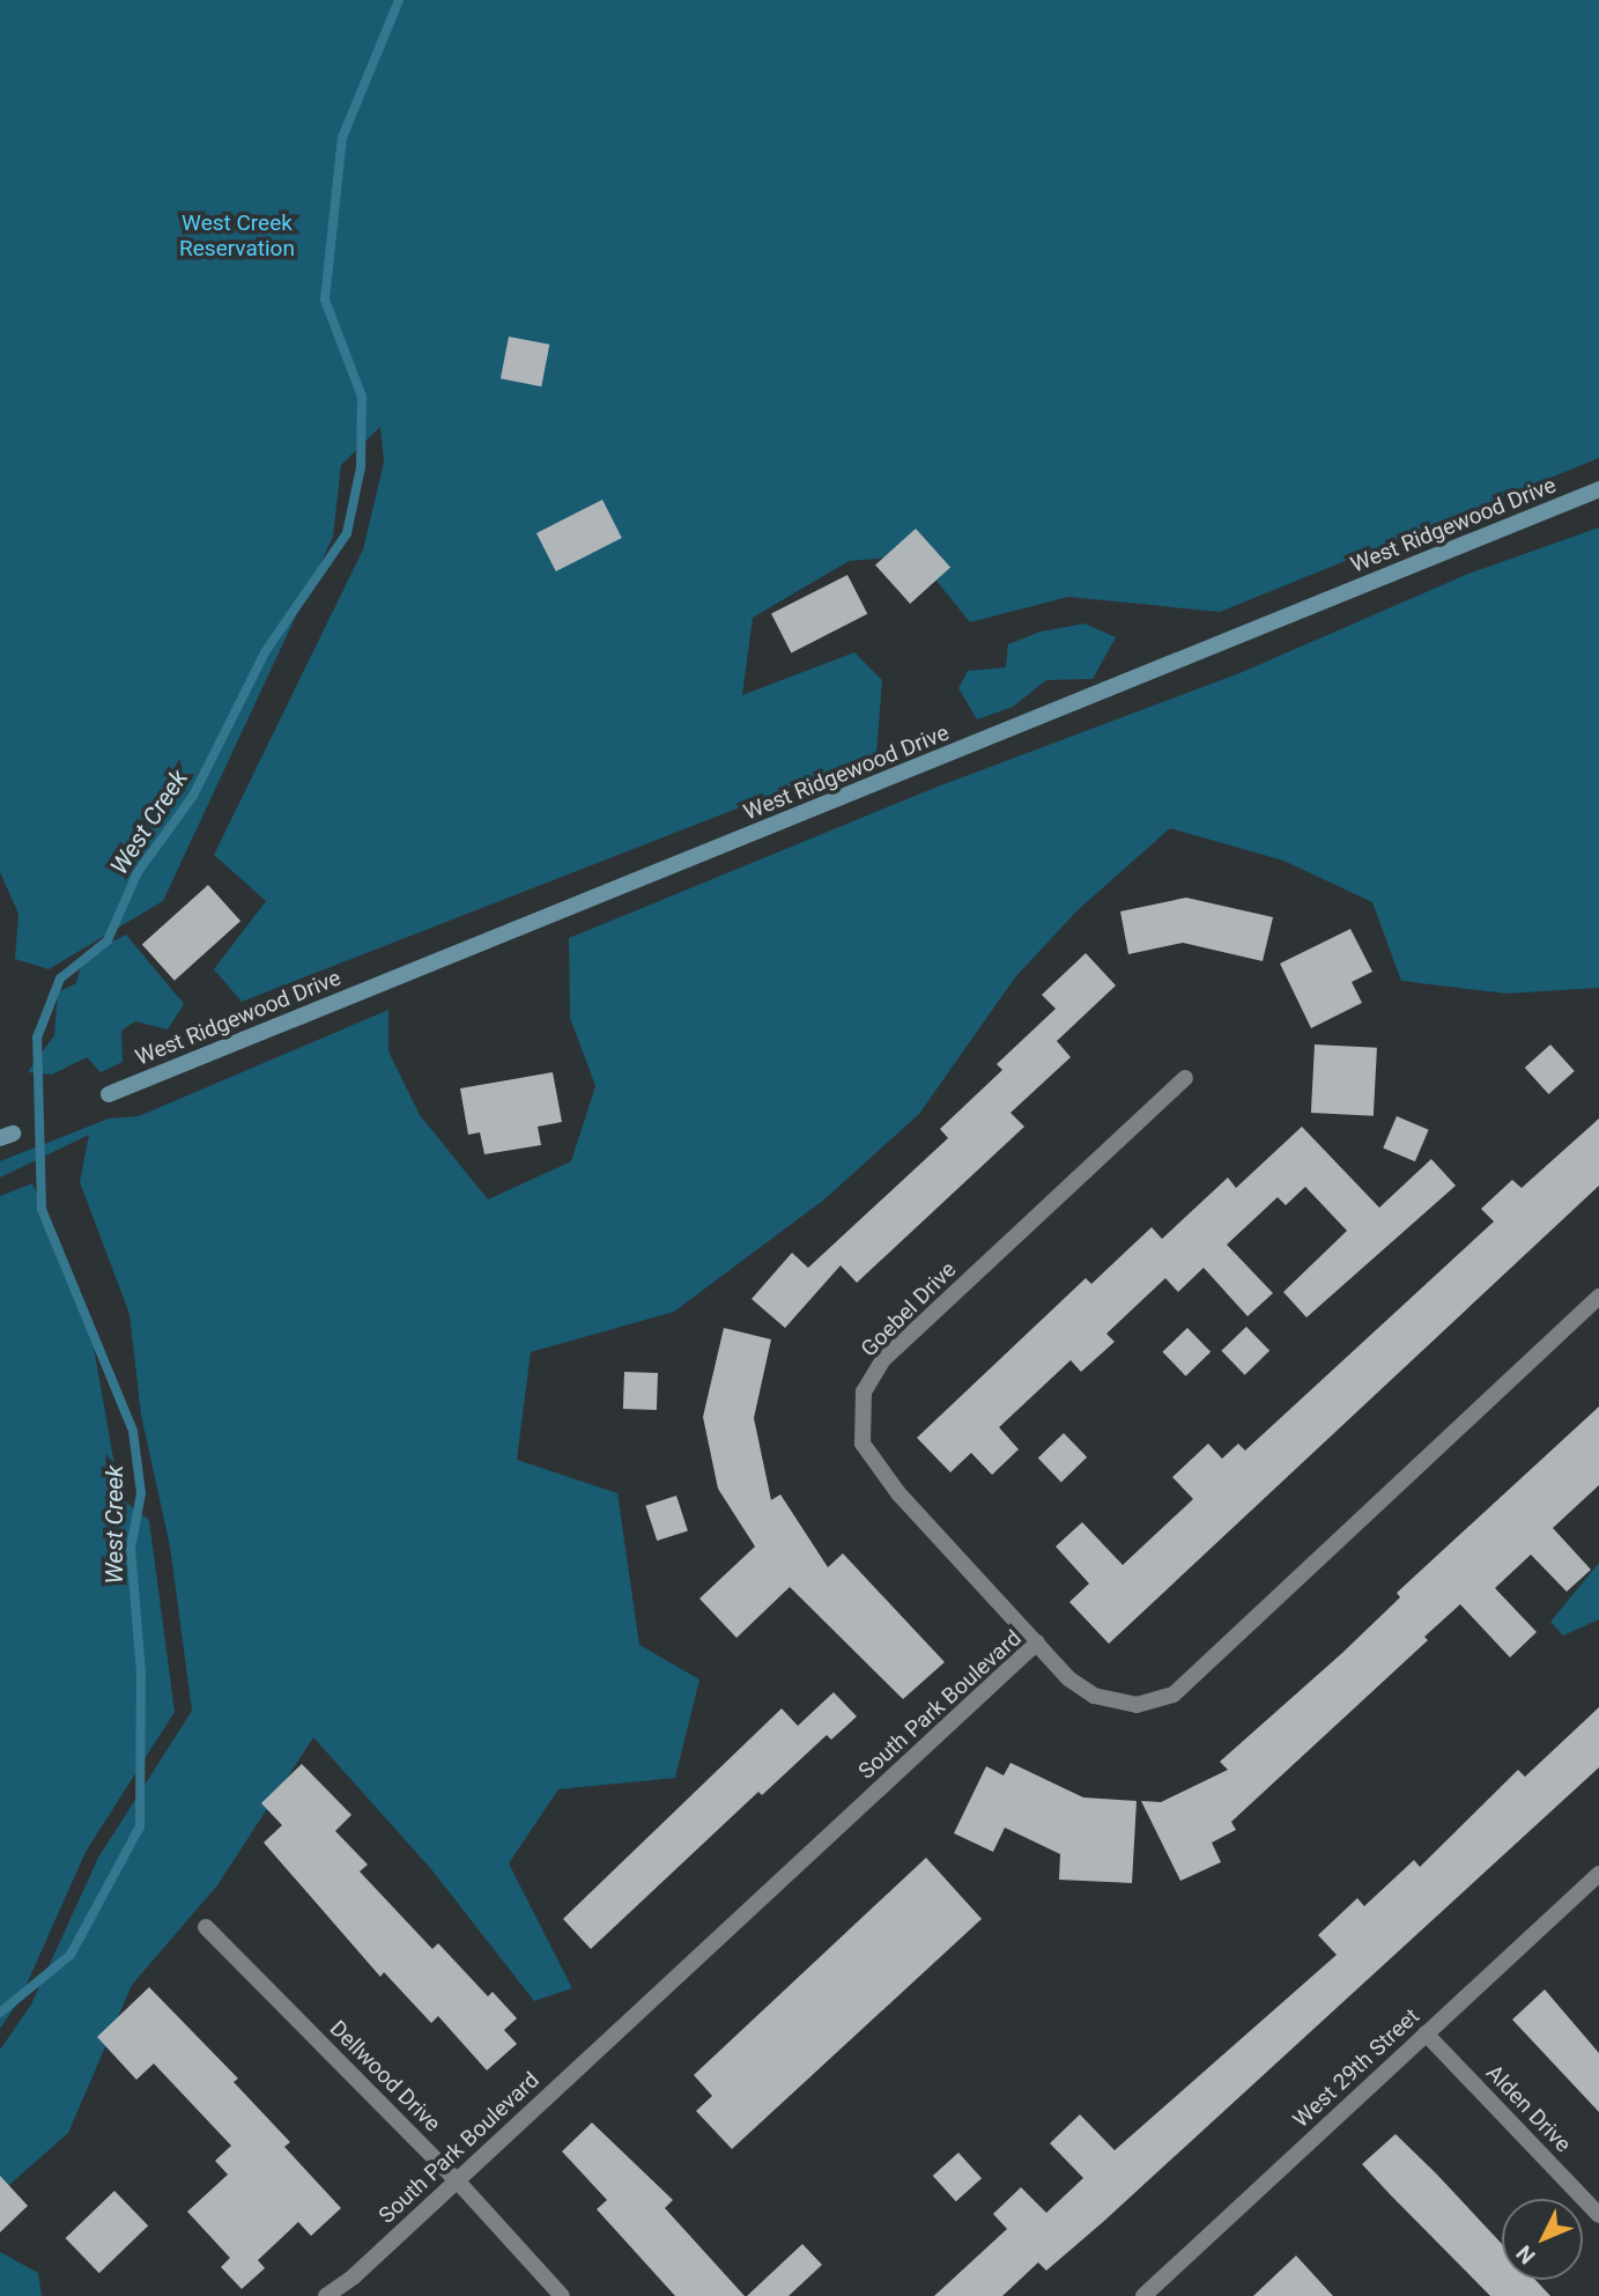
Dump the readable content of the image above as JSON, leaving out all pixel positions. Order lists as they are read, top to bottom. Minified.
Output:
{"streets":{"street":["West Ridgewood Drive","Goebel Drive","South Park Boulevard","West 29th Street","Dellwood Drive","Alden Drive"]},"crossings":[["Goebel Drive","South Park Boulevard"],["South Park Boulevard","Dellwood Drive"],["West 29th Street","Alden Drive"]],"water":["West Creek"],"parks":["West Creek Reservation"],"north":"bottom left"}
